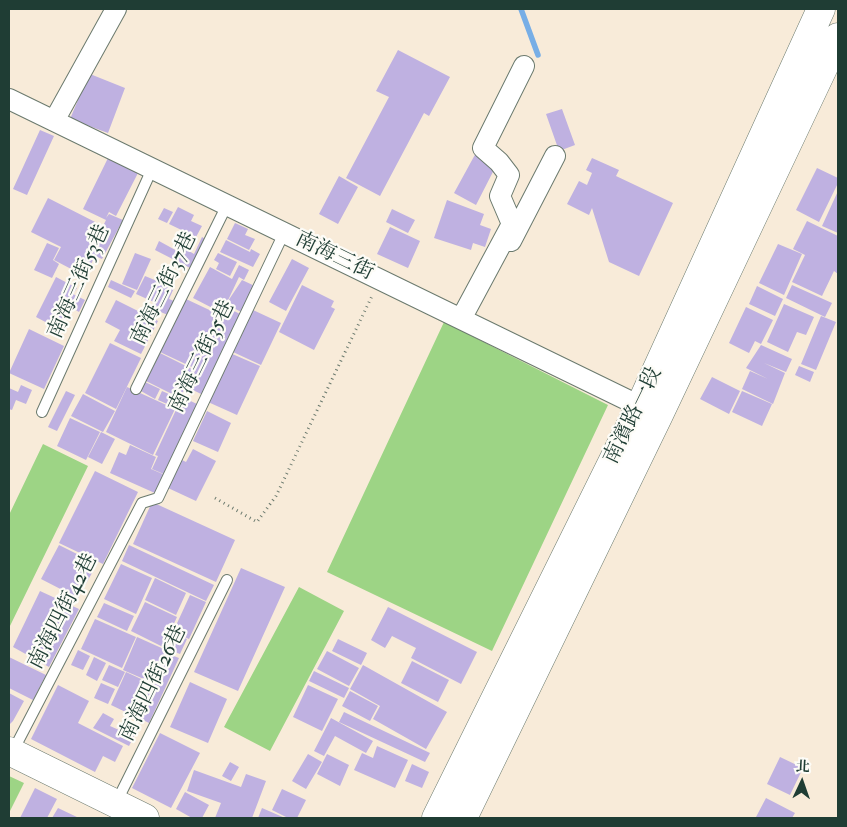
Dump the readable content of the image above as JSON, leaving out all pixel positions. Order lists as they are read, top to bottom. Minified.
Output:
{"streets":{"main road":["南濱路一段"],"street":["南海三街"],"lane":["南海三街53巷","南海三街37巷","南海三街35巷","南海四街42巷","南海四街26巷"]},"crossings":[["南海三街","南海三街53巷"],["南海三街","南海三街37巷"],["南海三街","南海三街35巷"],["南海三街","南濱路一段"],["南海三街35巷","南海四街42巷"]],"north":"top"}
